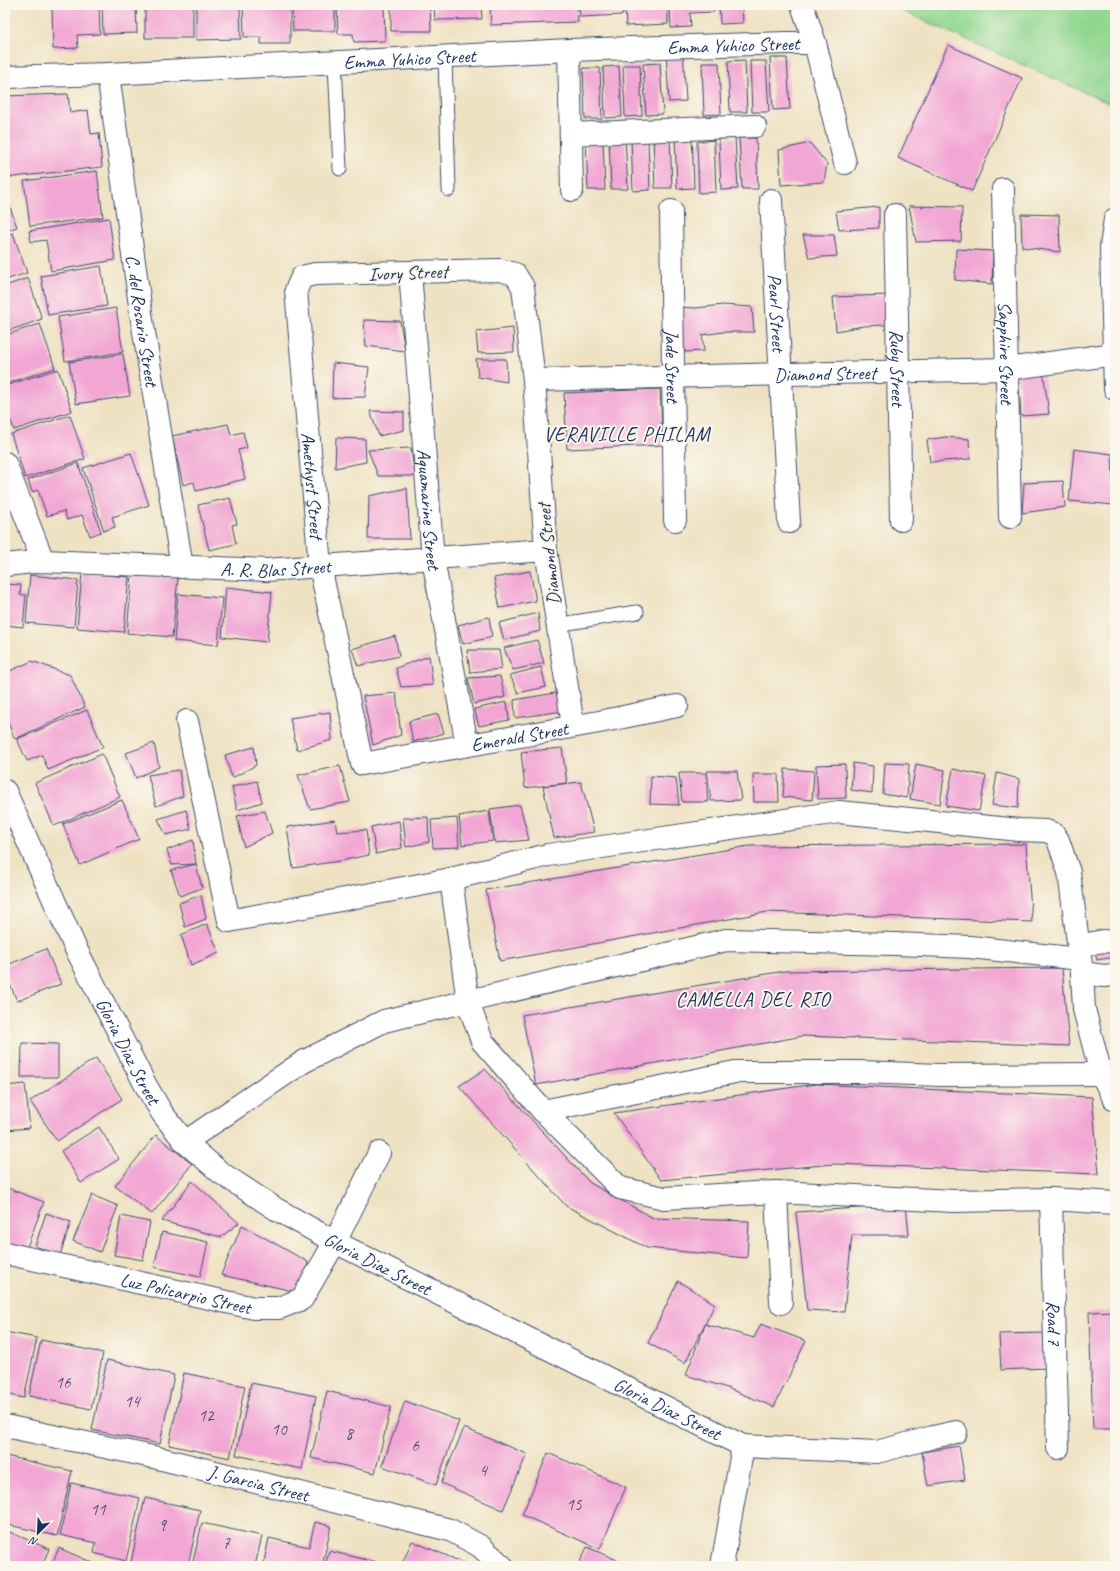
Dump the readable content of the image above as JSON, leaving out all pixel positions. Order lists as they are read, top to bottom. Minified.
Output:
{"streets":{"street":["Emma Yuhico Street","Ivory Street","Pearl Street","C. del Rosario Street","Sapphire Street","Jade Street","Ruby Street","Diamond Street","Amethyst Street","Aquamarine Street","A. R. Blas Street","Emerald Street","Gloria Diaz Street","Luz Policarpio Street","Road 7","J. Garcia Street"]},"crossings":[["Emma Yuhico Street","C. del Rosario Street"],["Ivory Street","Diamond Street"],["Ivory Street","Amethyst Street"],["Ivory Street","Aquamarine Street"],["Pearl Street","Diamond Street"],["C. del Rosario Street","A. R. Blas Street"],["Sapphire Street","Diamond Street"],["Jade Street","Diamond Street"],["Ruby Street","Diamond Street"],["Diamond Street","A. R. Blas Street"],["Diamond Street","Emerald Street"],["Amethyst Street","A. R. Blas Street"],["Amethyst Street","Emerald Street"],["Aquamarine Street","A. R. Blas Street"],["Aquamarine Street","Emerald Street"],["Gloria Diaz Street","Luz Policarpio Street"]],"districts":["VERAVILLE PHILAM","CAMELLA DEL RIO"],"house_numbers":["16","14","12","10","8","6","4","15","11","9","7"],"north":"bottom left"}
